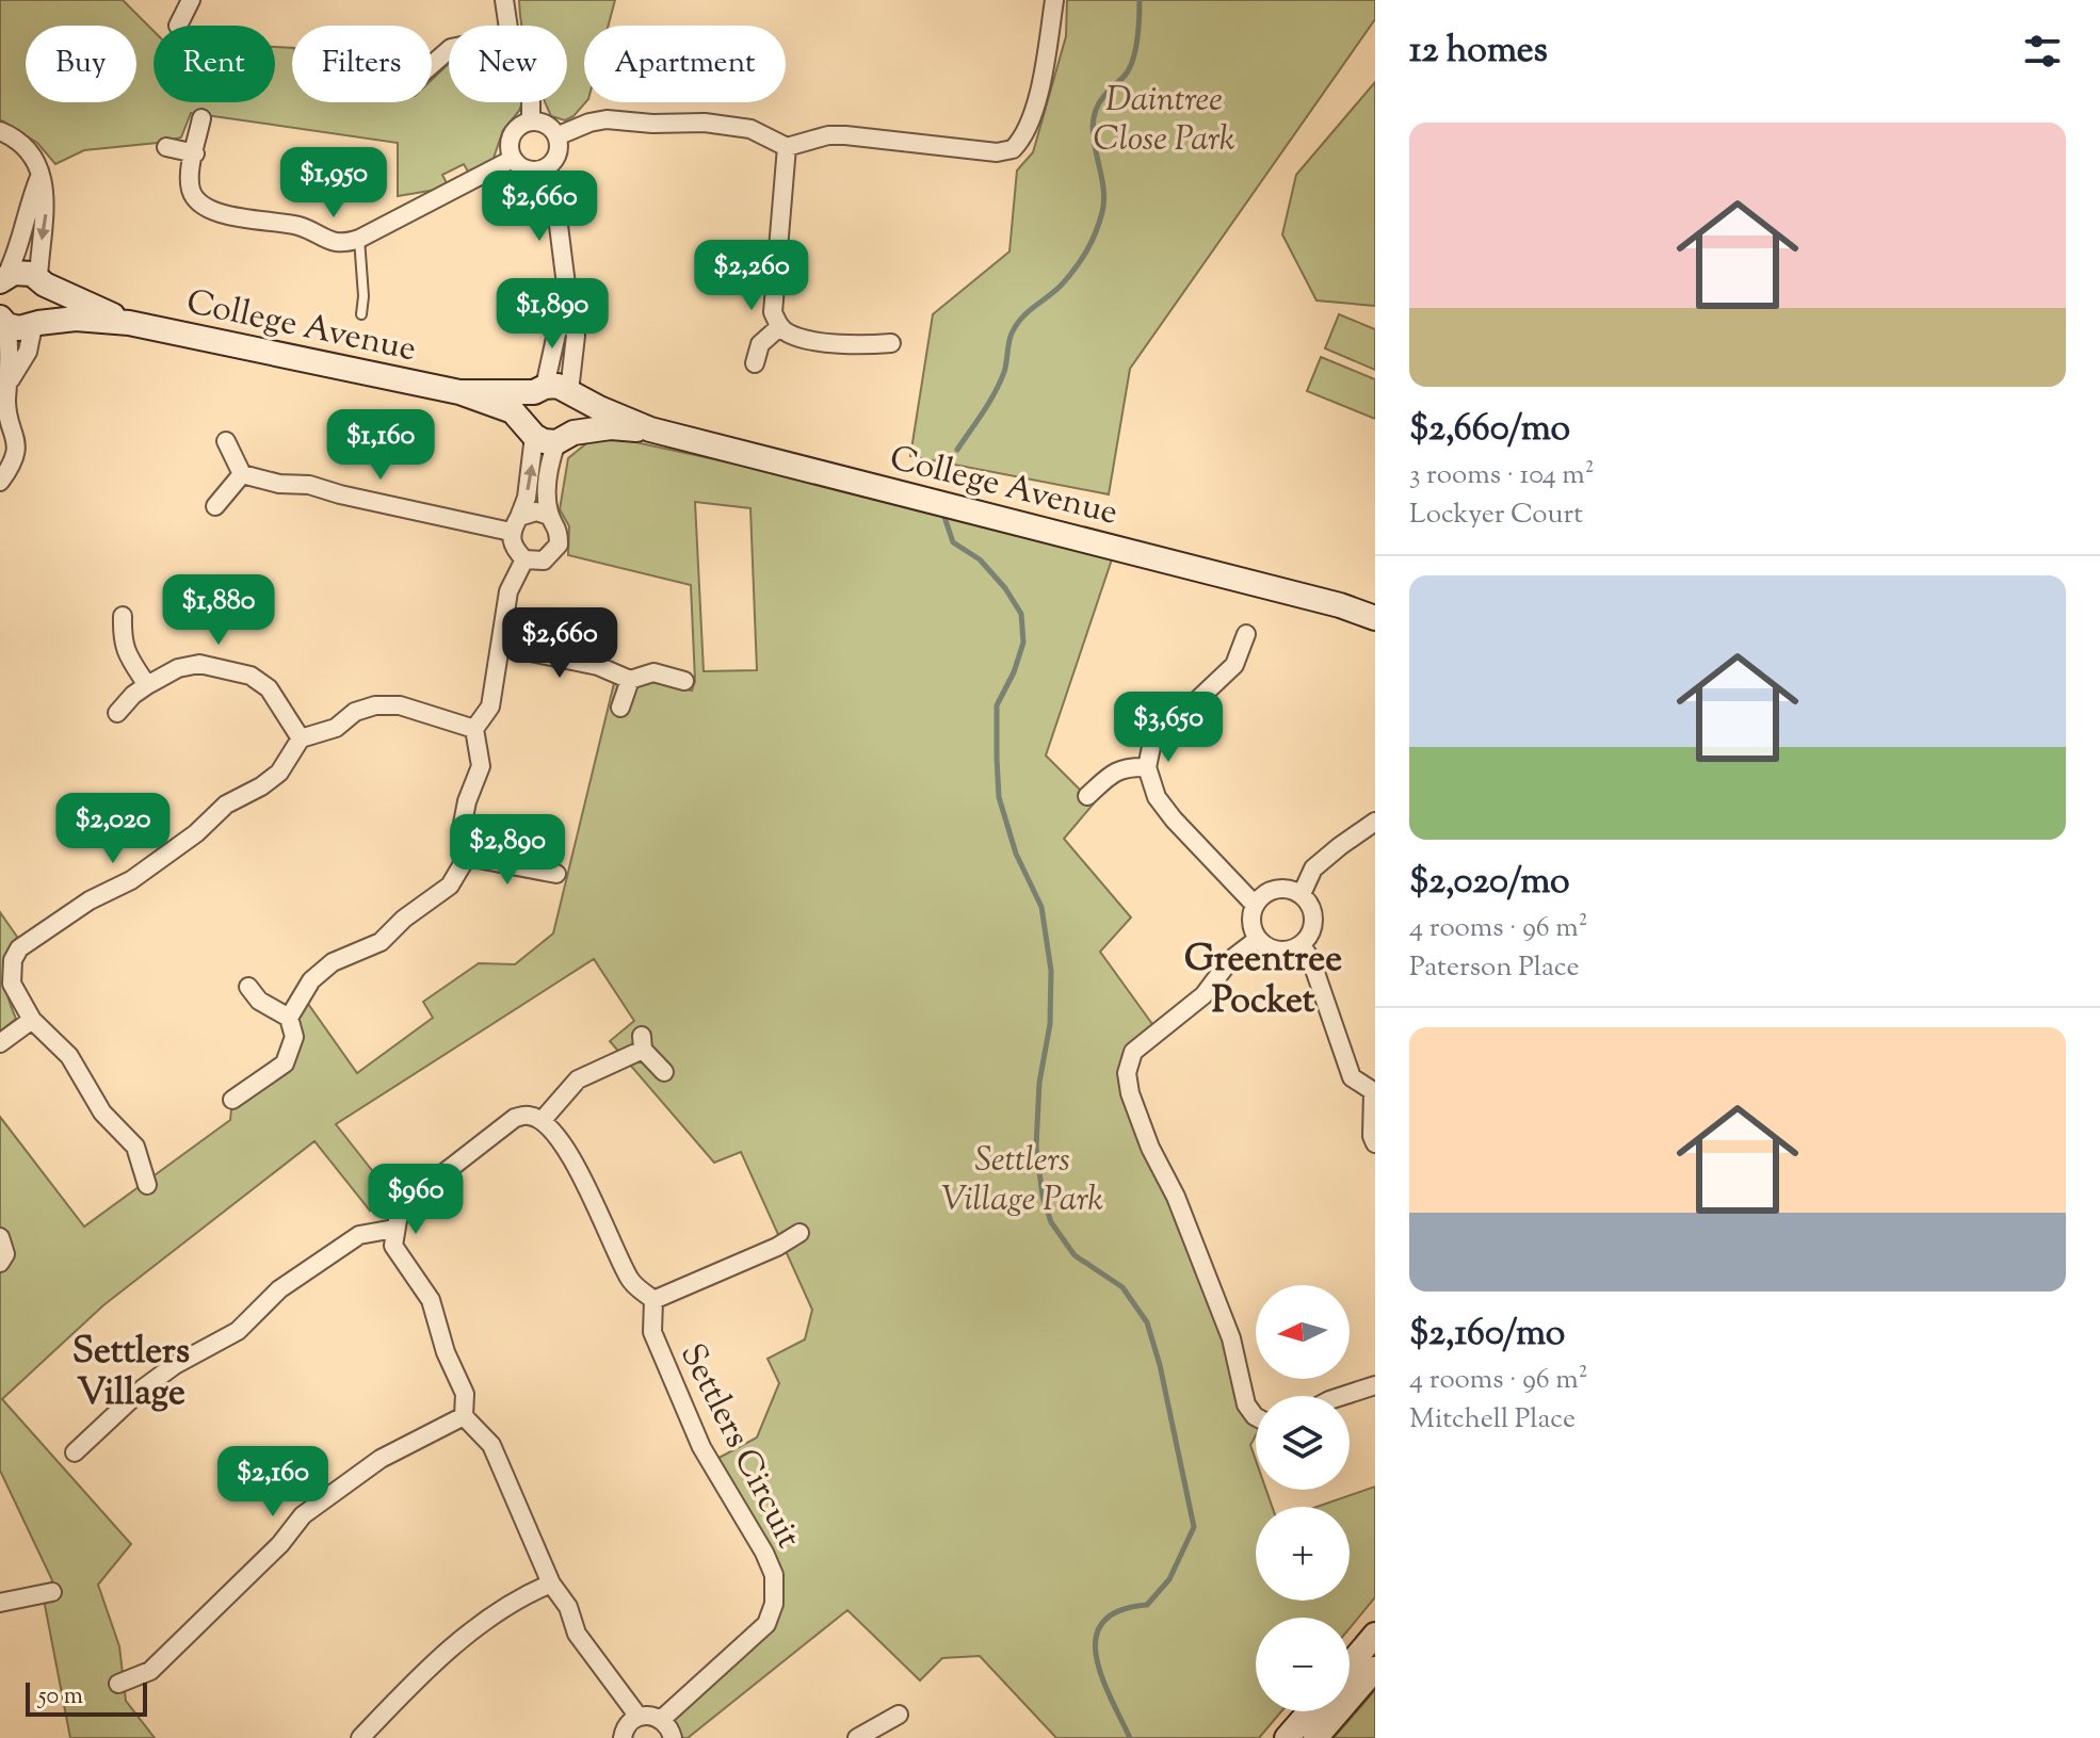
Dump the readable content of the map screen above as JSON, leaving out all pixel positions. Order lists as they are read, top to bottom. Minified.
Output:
{"streets":{"street":["College Avenue","Settlers Circuit"]},"districts":["Greentree Pocket","Settlers Village"],"parks":["Daintree Close Park","Settlers Village Park"],"scale_bar":"50 m","north":"left","page":{"heading":"12 homes","chip":["Buy","Rent","Filters","New","Apartment"],"list":[{"name":"$2,660/mo","note":"3 rooms · 104 m² · Lockyer Court"},{"name":"$2,020/mo","note":"4 rooms · 96 m² · Paterson Place"},{"name":"$2,160/mo","note":"4 rooms · 96 m² · Mitchell Place"}],"price":["$1,950","$2,660","$2,260","$1,890","$1,160","$1,880","$2,660","$3,650","$2,020","$2,890","$960","$2,160"],"map_buttons":["+","−"],"scale":"50 m"}}
